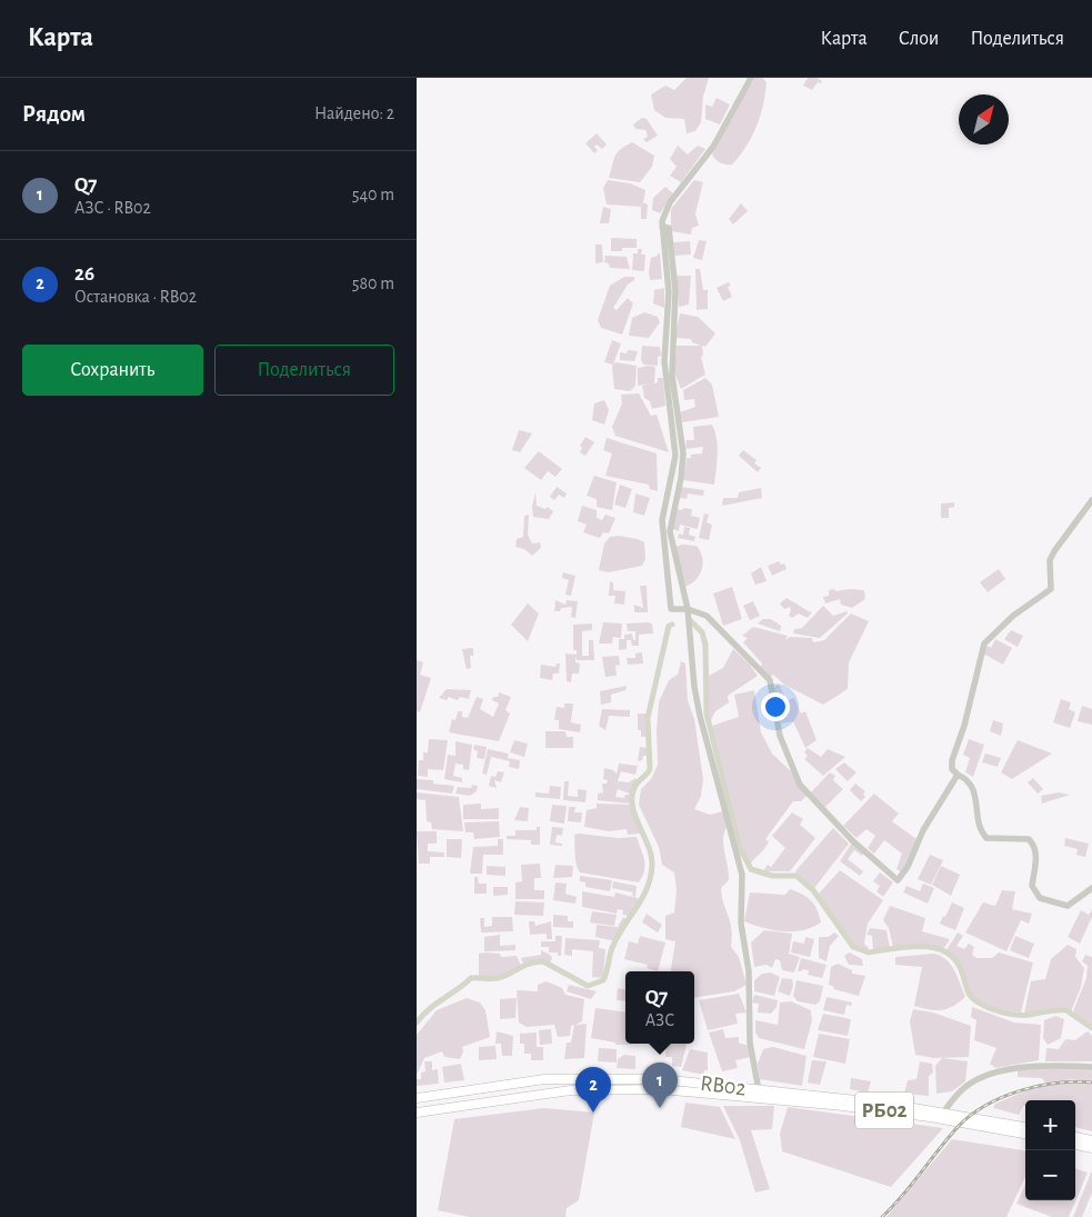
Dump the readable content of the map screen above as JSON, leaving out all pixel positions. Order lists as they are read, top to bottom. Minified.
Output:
{"streets":{"highway":["RB02","РБ02"]},"crossings":[["RB02","РБ02"]],"north":"top right","page":{"header":"Карта","nav":["Карта","Слои","Поделиться"],"heading":["Рядом","Найдено: 2"],"list":[{"mark":"1","name":"Q7","note":"АЗС · RB02","value":"540 m"},{"mark":"2","name":"26","note":"Остановка · RB02","value":"580 m"}],"buttons":["Сохранить","Поделиться"],"popup":["Q7","АЗС"],"pins":["1","2"],"map_buttons":["+","−"]}}
